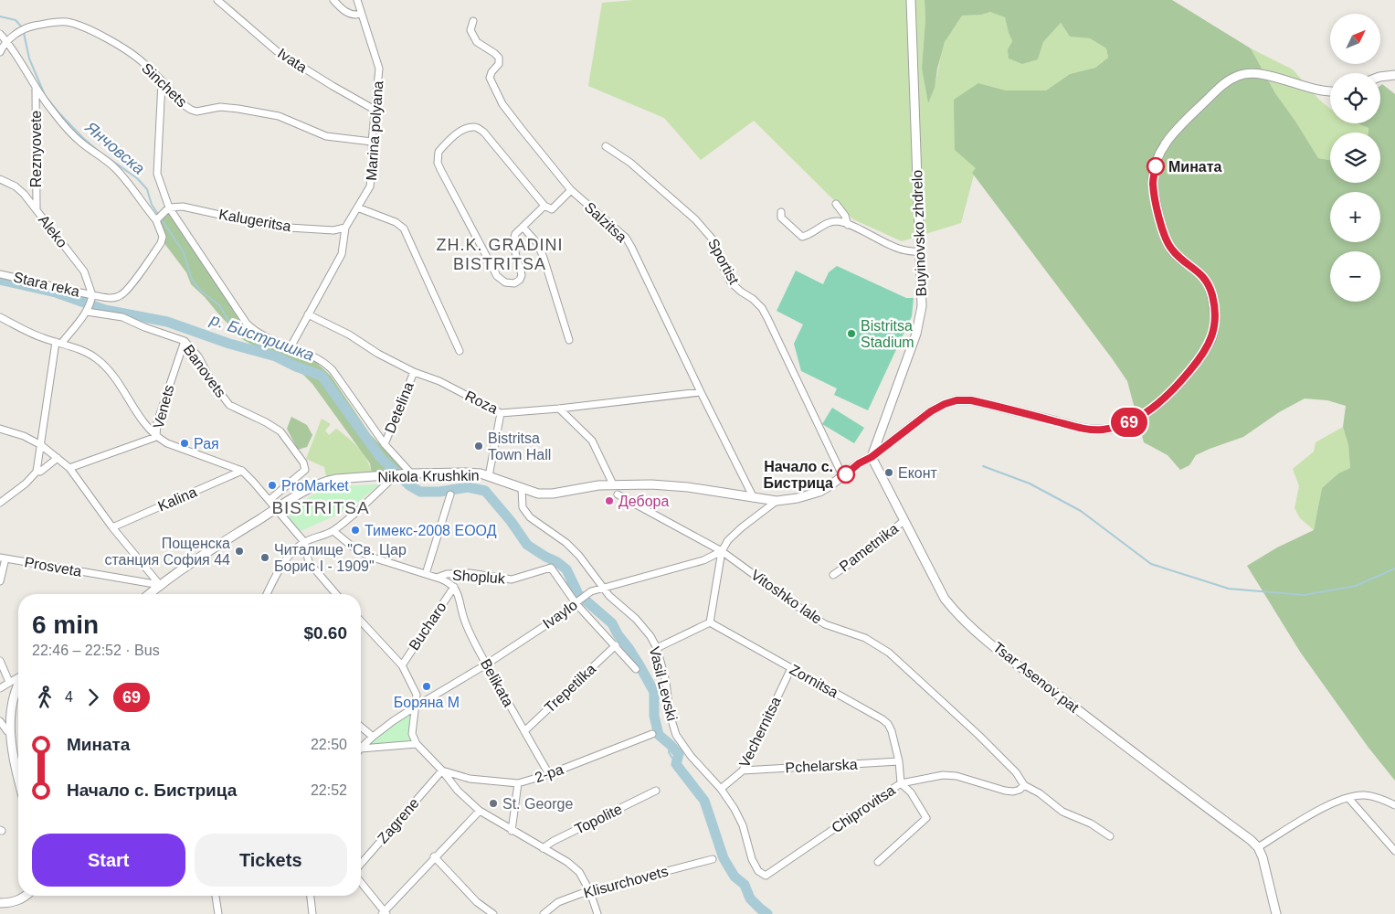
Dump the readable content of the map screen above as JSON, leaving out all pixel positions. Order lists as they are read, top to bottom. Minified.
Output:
{"streets":{"street":["Ivata","Sinchets","Marina polyana","Reznyovete","Kalugeritsa","Salzitsa","Aleko","Buyinovsko zhdrelo","Sportist","Stara reka","Banovets","Roza","Venets","Detelina","Nikola Krushkin","Kalina","Pametnika","Prosveta","Shopluk","Vitoshko lale","Ivaylo","Bucharo","Tsar Asenov pat","Zornitsa","Belikata","Vasil Levski","Trepetilka","Vechernitsa","Pchelarska","2-ра","Chiprovitsa","Topolite","Zagrene","Klisurchovets"]},"crossings":[["Ivata","Marina polyana"],["Sinchets","Marina polyana"],["Marina polyana","Kalugeritsa"],["Marina polyana","Roza"],["Reznyovete","Aleko"],["Salzitsa","Roza"],["Salzitsa","Nikola Krushkin"],["Aleko","Stara reka"],["Buyinovsko zhdrelo","Nikola Krushkin"],["Buyinovsko zhdrelo","Tsar Asenov pat"],["Sportist","Nikola Krushkin"],["Banovets","Venets"],["Roza","Detelina"],["Nikola Krushkin","Prosveta"],["Nikola Krushkin","Ivaylo"],["Nikola Krushkin","Tsar Asenov pat"],["Nikola Krushkin","Vasil Levski"],["Pametnika","Tsar Asenov pat"],["Shopluk","Bucharo"],["Shopluk","Belikata"],["Shopluk","Vasil Levski"],["Vitoshko lale","Ivaylo"],["Vitoshko lale","Chiprovitsa"],["Ivaylo","Belikata"],["Ivaylo","Vasil Levski"],["Bucharo","Belikata"],["Zornitsa","Vechernitsa"],["Zornitsa","Pchelarska"],["Zornitsa","Chiprovitsa"],["Belikata","Trepetilka"],["Belikata","2-ра"],["Vasil Levski","Trepetilka"],["Vasil Levski","Vechernitsa"],["Vasil Levski","Chiprovitsa"],["Vechernitsa","Pchelarska"],["2-ра","Zagrene"]],"districts":["ZH.K. GRADINI BISTRITSA","BISTRITSA"],"water":["Янчовска","р. Бистришка"],"places":["Мината","Bistritsa Stadium","Рая","Bistritsa Town Hall","Еконт","Начало с. Бистрица","ProMarket","Дебора","Тимекс-2008 ЕООД","Пощенска станция София 44","Читалище \"Св. Цар Борис I - 1909\"","Боряна М","St. George"],"lines":["bus line 69"],"north":"top right","page":{"on_map":"69","map_buttons":["+","−"],"heading":["6 min","22:46 – 22:52 · Bus","$0.60"],"legs":["4","69"],"list":[{"name":"Мината","value":"22:50"},{"name":"Начало с. Бистрица","value":"22:52"}],"buttons":["Start","Tickets"]}}
